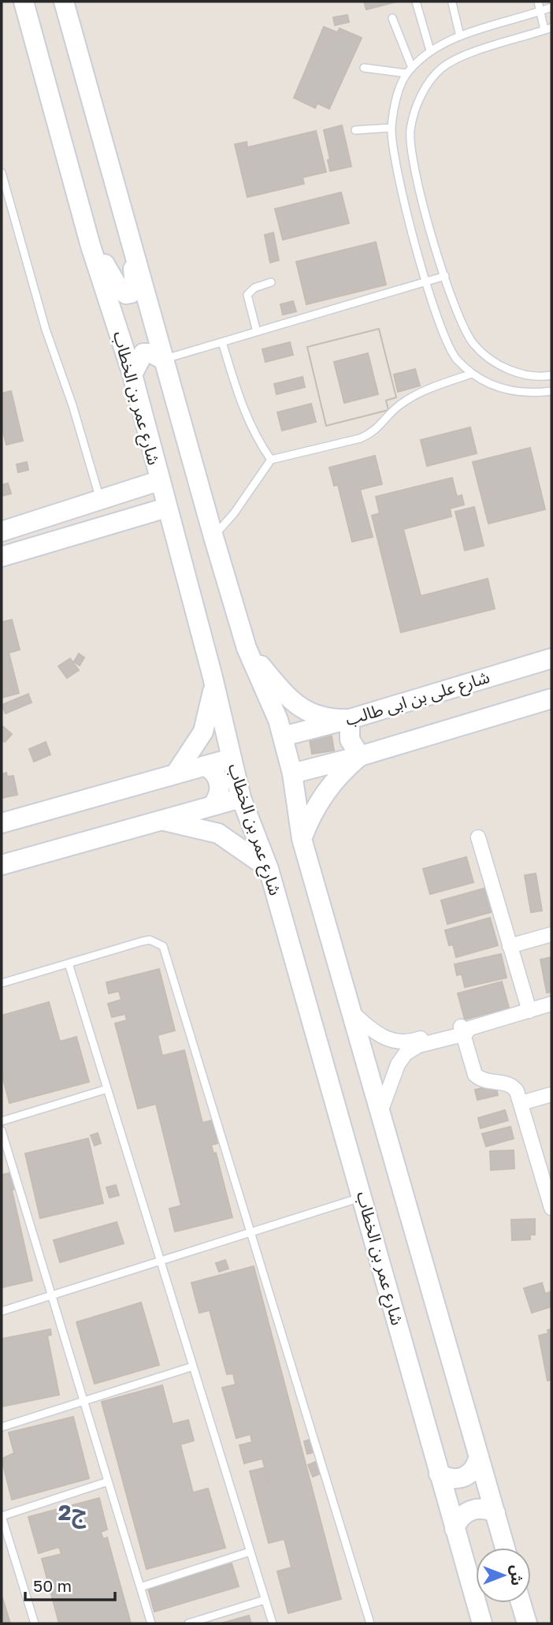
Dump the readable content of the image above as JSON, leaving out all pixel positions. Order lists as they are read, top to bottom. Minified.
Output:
{"streets":{"street":["شارع عمر بن الخطاب","شارع على بن ابى طالب"]},"districts":["ج2"],"scale_bar":"50 m","north":"right"}
